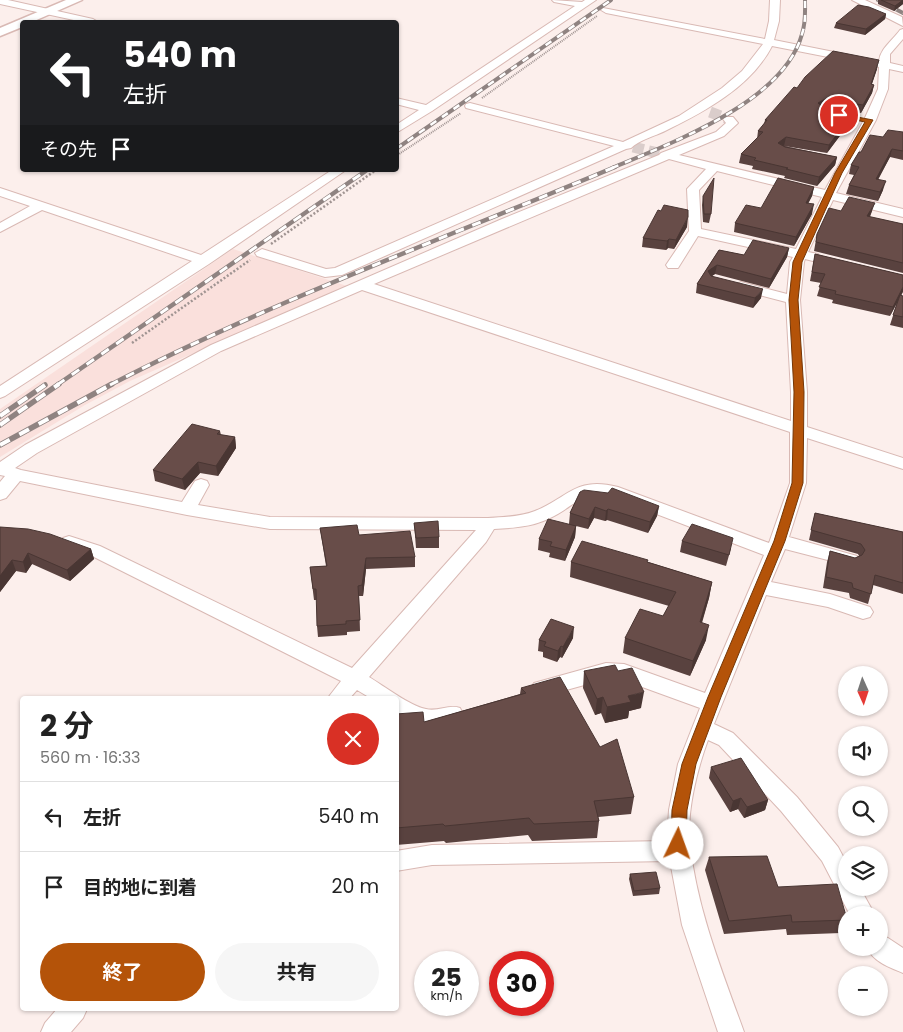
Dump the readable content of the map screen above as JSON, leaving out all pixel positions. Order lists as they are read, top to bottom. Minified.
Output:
{"north":"bottom","page":{"turn":["540 m","左折"],"then":"その先","map_buttons":["+","−"],"heading":["2 分","560 m · 16:33"],"list":[{"name":"左折","value":"540 m"},{"name":"目的地に到着","value":"20 m"}],"buttons":["終了","共有"],"speed":"25 km/h","limit":"30"}}
